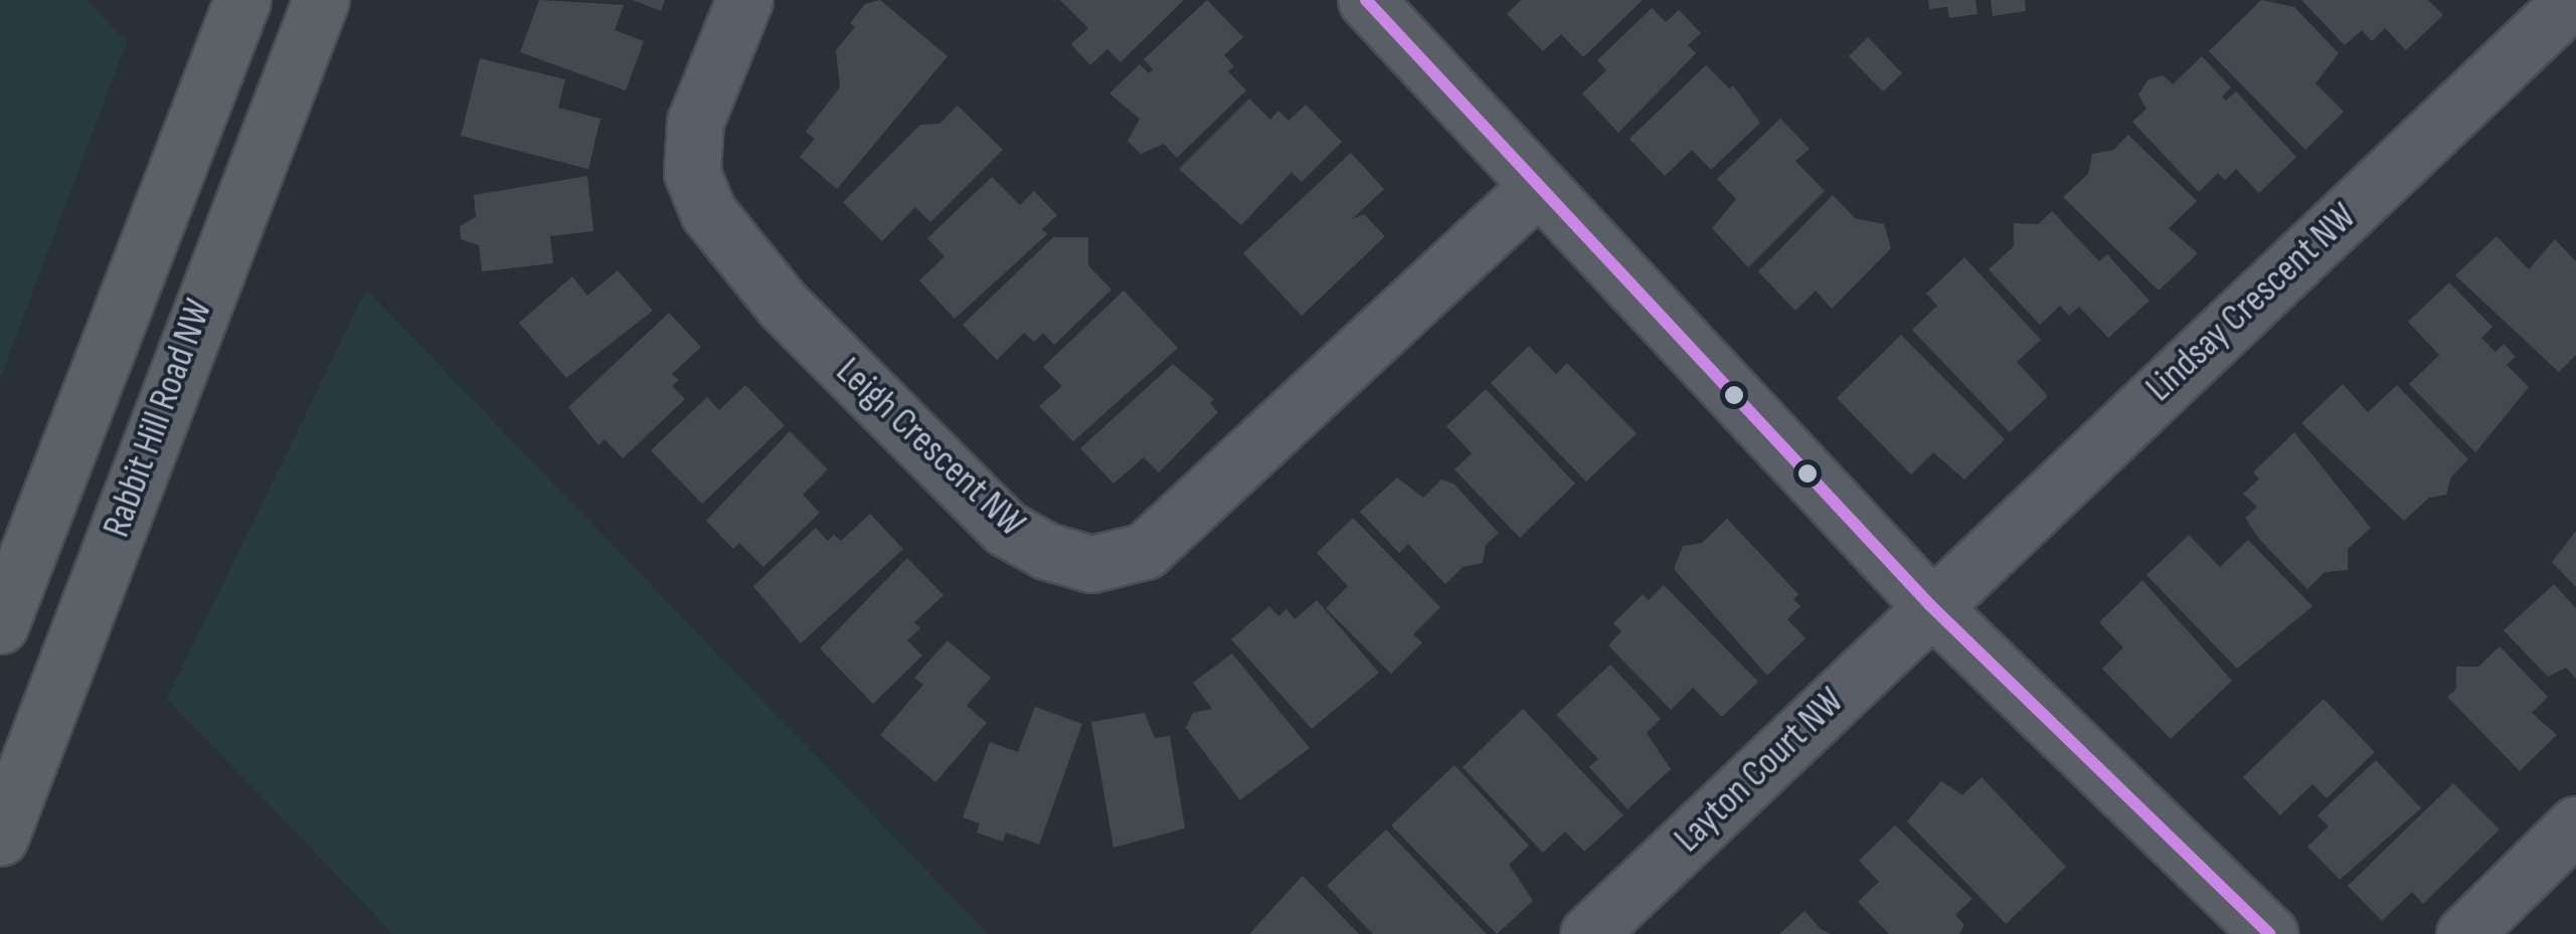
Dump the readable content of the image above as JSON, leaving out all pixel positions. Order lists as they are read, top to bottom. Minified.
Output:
{"streets":{"main road":["Rabbit Hill Road NW"],"street":["Lindsay Crescent NW","Leigh Crescent NW","Layton Court NW"]},"crossings":[["Lindsay Crescent NW","Layton Court NW"]]}
